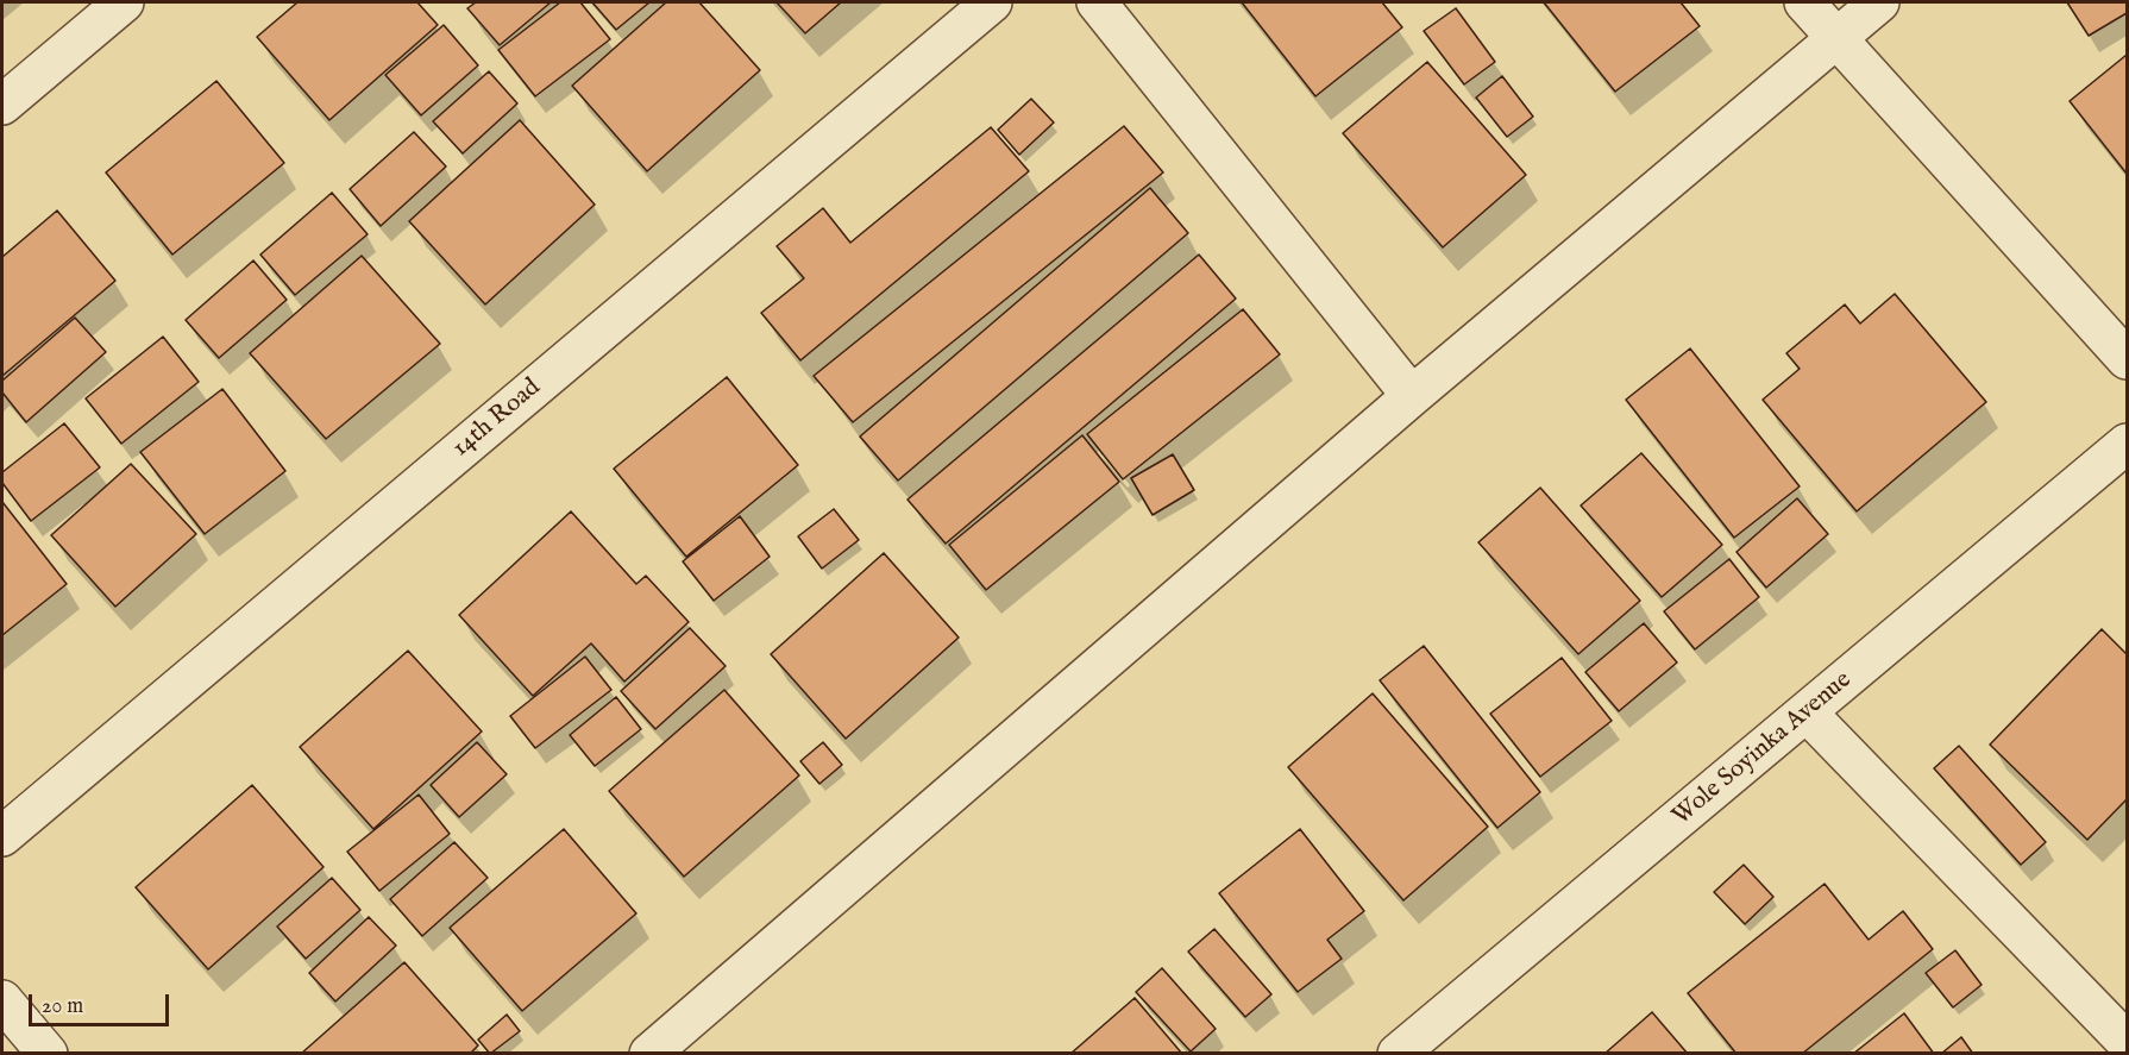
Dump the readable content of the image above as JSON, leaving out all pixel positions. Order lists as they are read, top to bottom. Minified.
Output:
{"streets":{"street":["14th Road","Wole Soyinka Avenue"]},"scale_bar":"20 m"}
